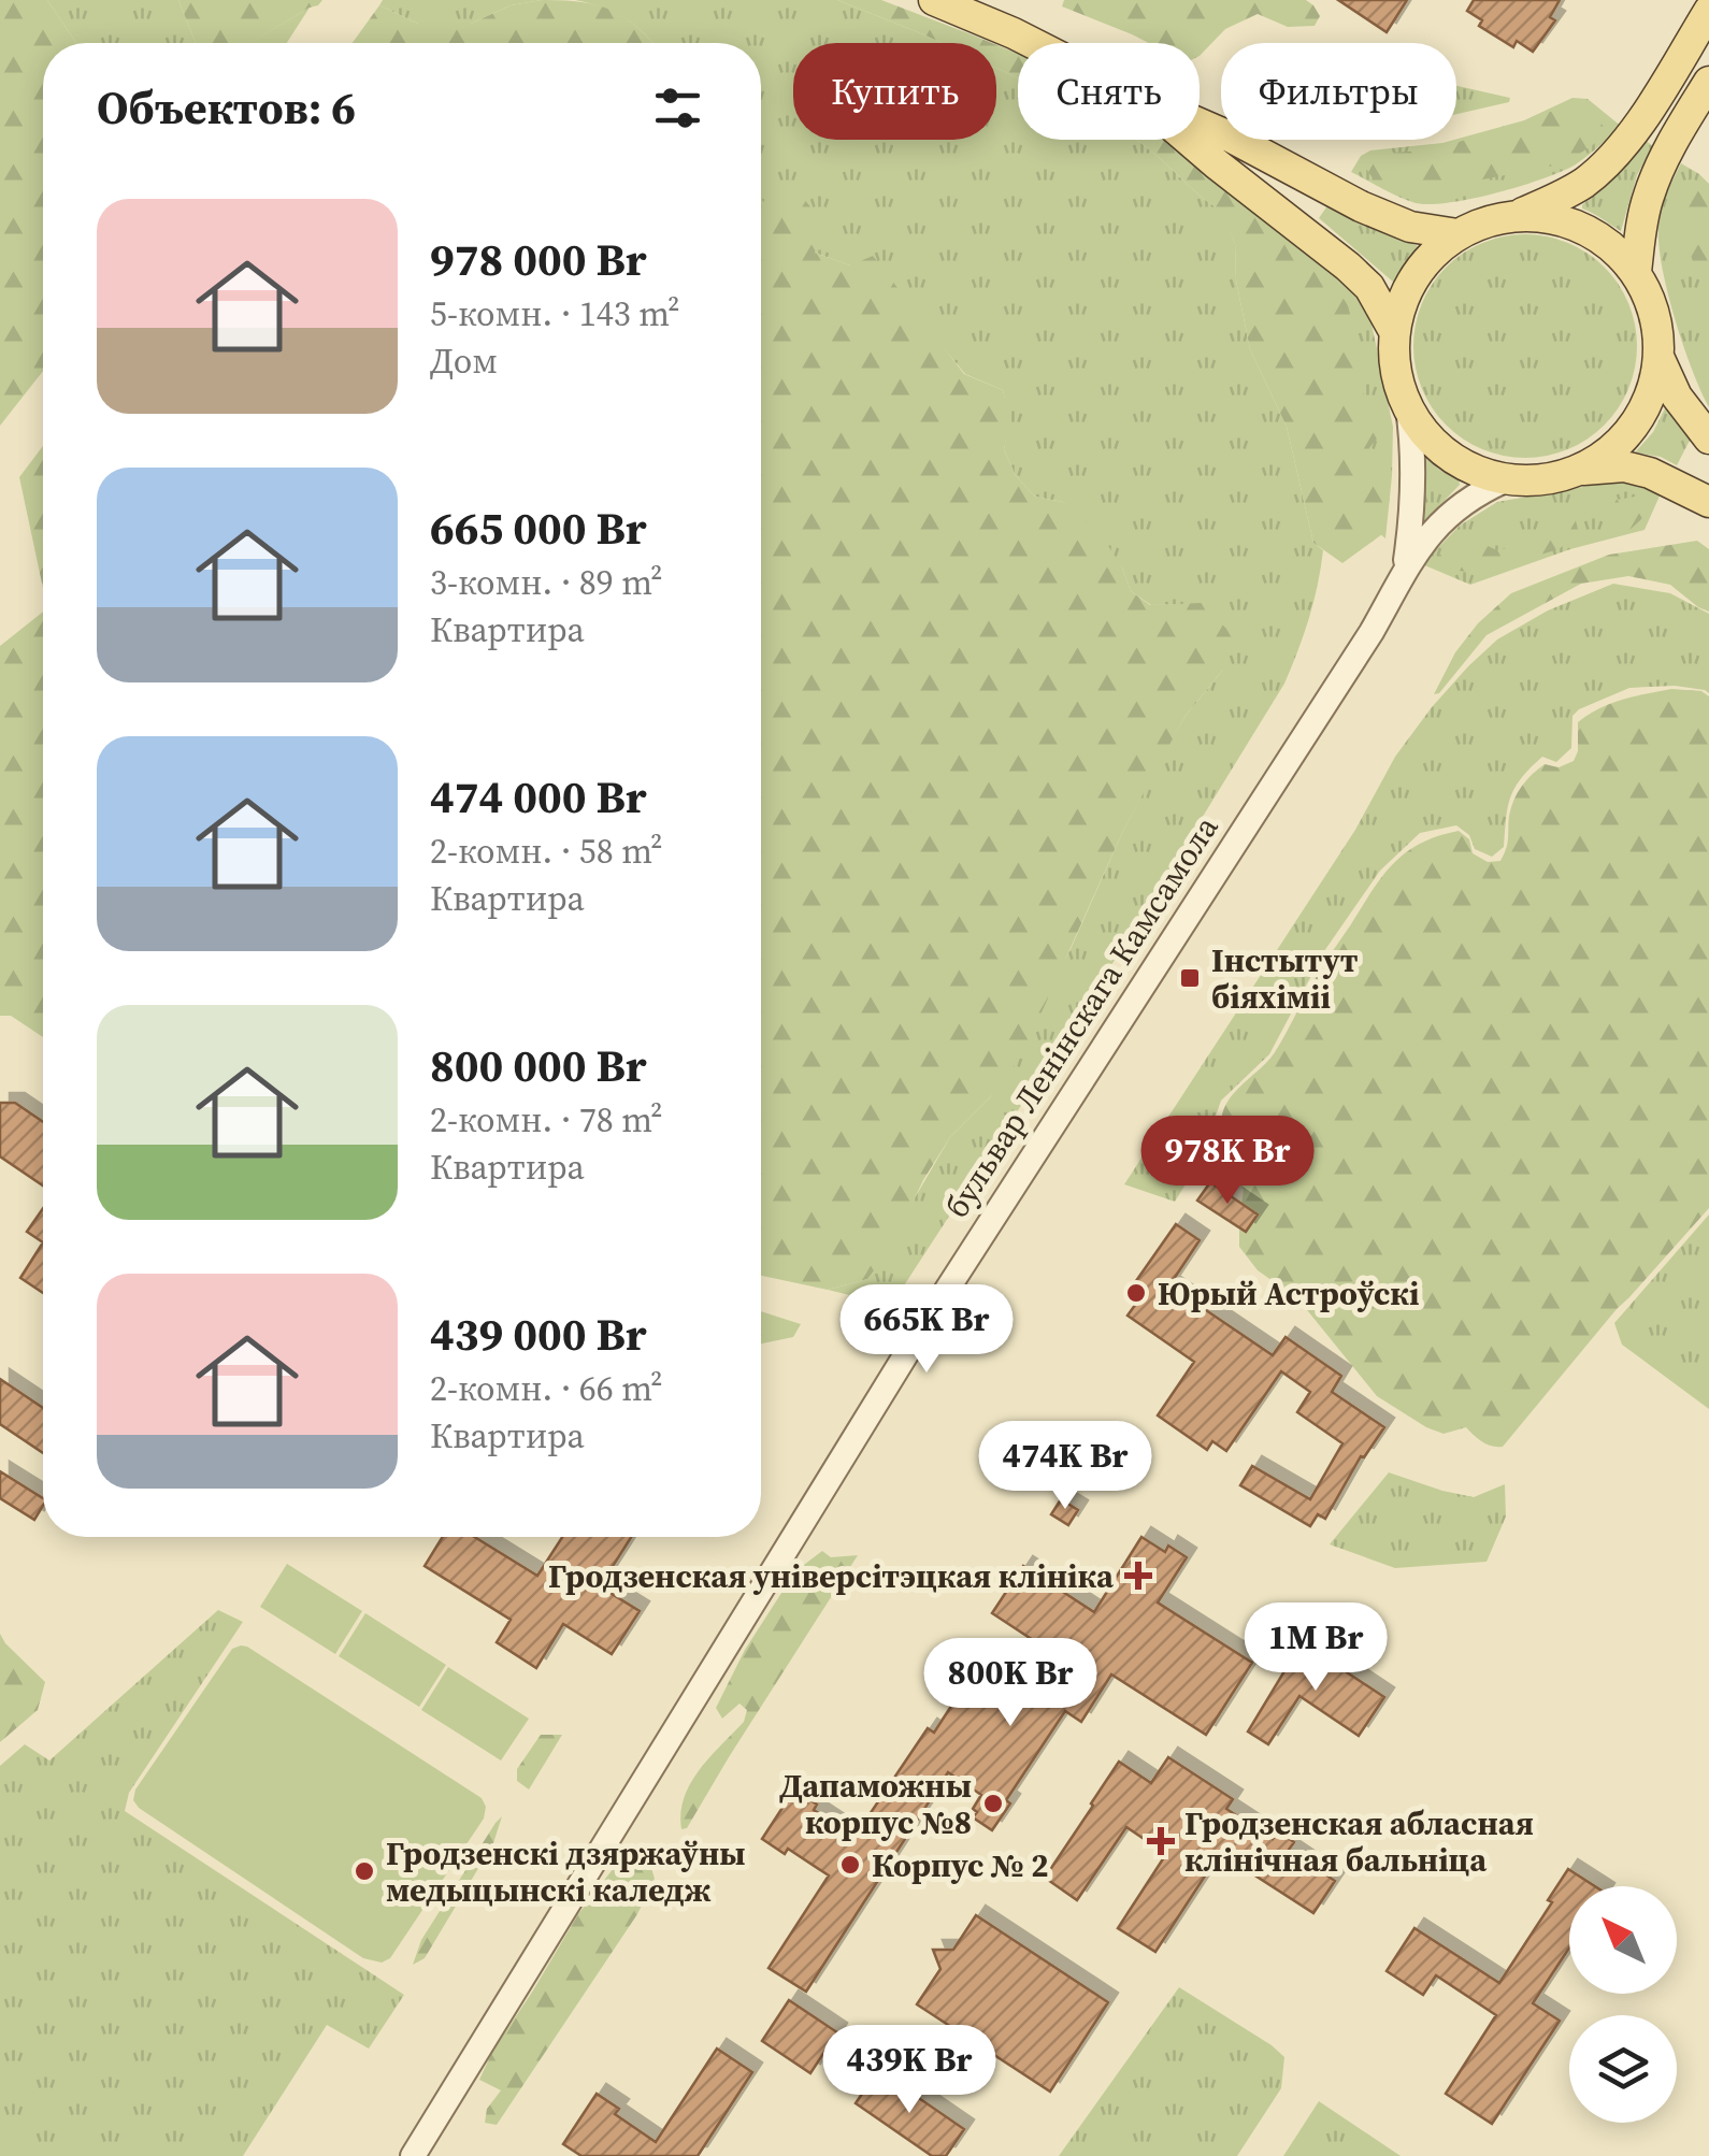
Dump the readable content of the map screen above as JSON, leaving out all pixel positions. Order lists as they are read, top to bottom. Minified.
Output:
{"streets":{"street":["бульвар Ленінскага Камсамола"]},"places":{"transit":["Інстытут біяхіміі"],"other":["Юрый Астроўскі","Дапаможны корпус №8","Корпус № 2","Гродзенскі дзяржаўны медыцынскі каледж"],"health":["Гродзенская універсітэцкая клініка","Гродзенская абласная клінічная бальніца"]},"north":"top left","page":{"chip":["Купить","Снять","Фильтры"],"heading":"Объектов: 6","list":[{"name":"978 000 Br","note":"5-комн. · 143 m² · Дом"},{"name":"665 000 Br","note":"3-комн. · 89 m² · Квартира"},{"name":"474 000 Br","note":"2-комн. · 58 m² · Квартира"},{"name":"800 000 Br","note":"2-комн. · 78 m² · Квартира"},{"name":"439 000 Br","note":"2-комн. · 66 m² · Квартира"}],"price":["978K Br","665K Br","474K Br","1M Br","800K Br","439K Br"]}}
